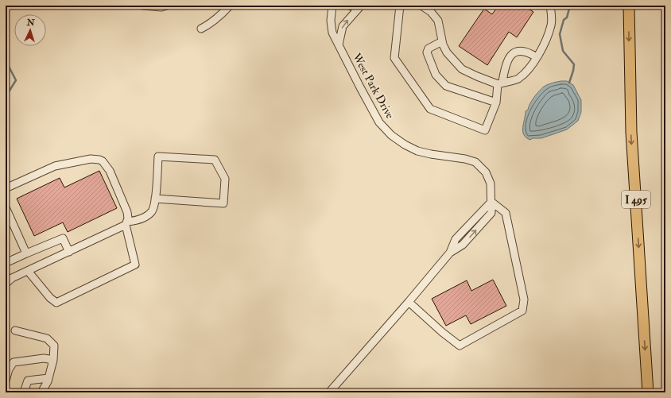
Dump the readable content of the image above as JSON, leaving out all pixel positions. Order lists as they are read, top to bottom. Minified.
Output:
{"streets":{"highway":["I 495"],"street":["West Park Drive"]},"north":"top"}
